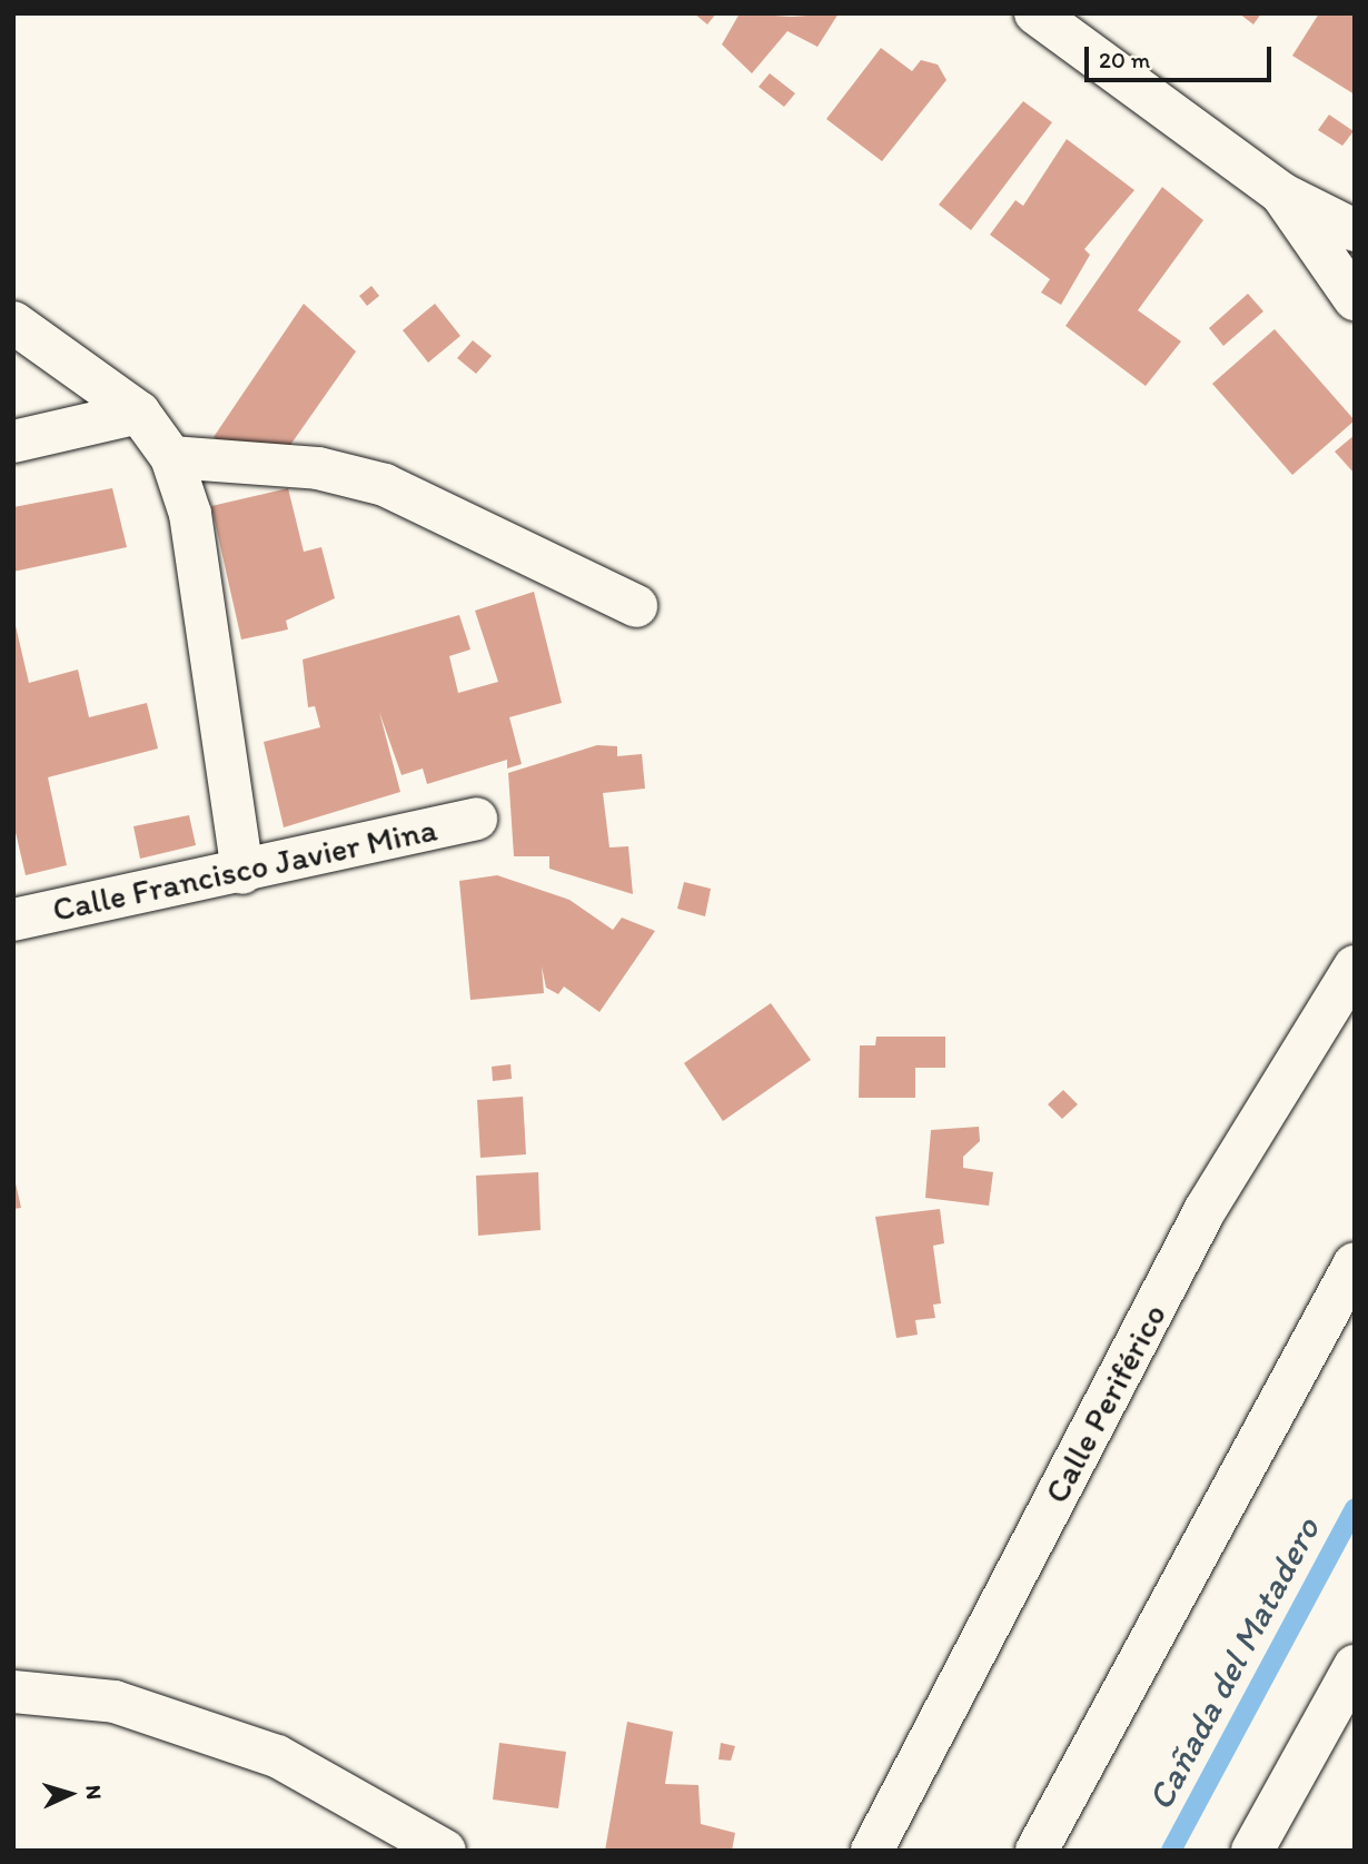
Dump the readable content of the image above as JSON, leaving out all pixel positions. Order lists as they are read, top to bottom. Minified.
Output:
{"streets":{"main road":["Calle Francisco Javier Mina","Calle Periférico"]},"water":["Cañada del Matadero"],"scale_bar":"20 m","north":"right"}
